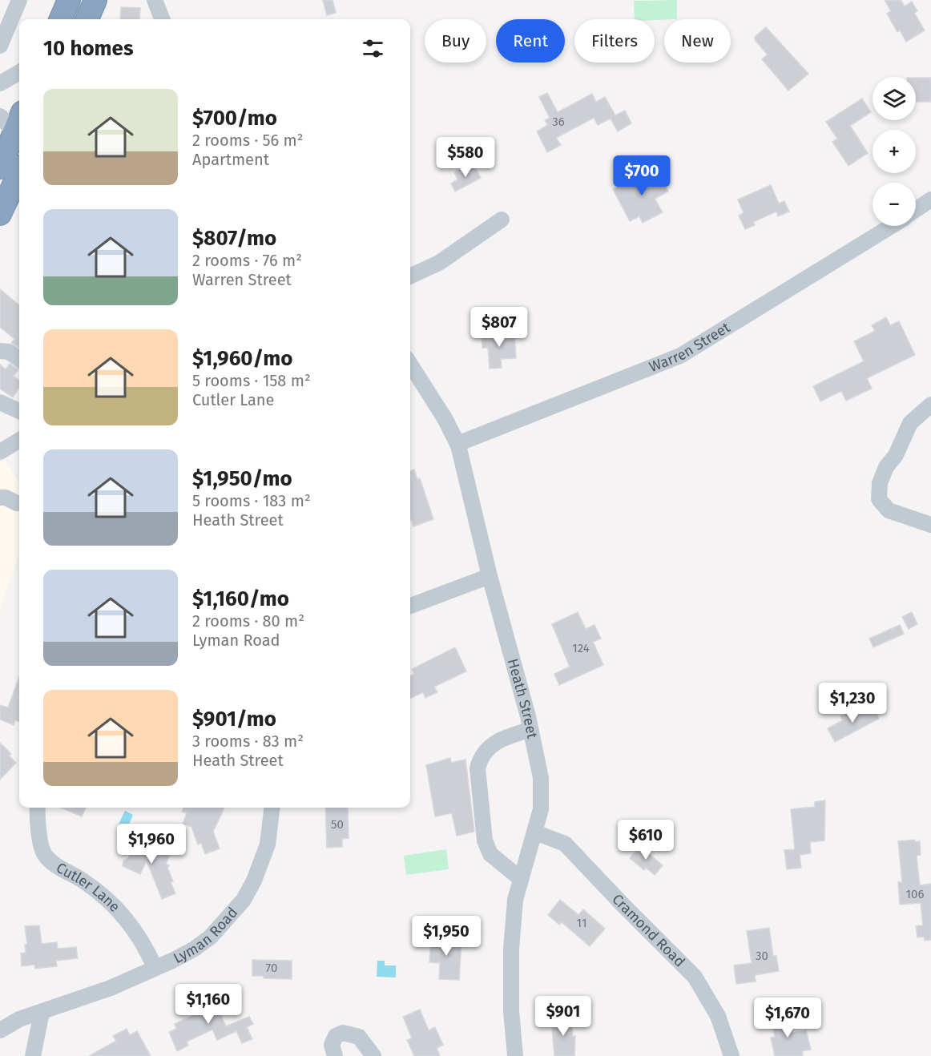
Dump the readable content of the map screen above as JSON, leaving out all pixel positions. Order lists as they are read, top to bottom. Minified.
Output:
{"streets":{"street":["Warren Street","Heath Street","Cutler Lane","Cramond Road","Lyman Road"]},"crossings":[["Warren Street","Heath Street"],["Heath Street","Cramond Road"],["Cutler Lane","Lyman Road"]],"house_numbers":["36","124","50","106","11","30","70"],"page":{"chip":["Buy","Rent","Filters","New"],"heading":"10 homes","map_buttons":["+","−"],"list":[{"name":"$700/mo","note":"2 rooms · 56 m² · Apartment"},{"name":"$807/mo","note":"2 rooms · 76 m² · Warren Street"},{"name":"$1,960/mo","note":"5 rooms · 158 m² · Cutler Lane"},{"name":"$1,950/mo","note":"5 rooms · 183 m² · Heath Street"},{"name":"$1,160/mo","note":"2 rooms · 80 m² · Lyman Road"},{"name":"$901/mo","note":"3 rooms · 83 m² · Heath Street"}],"price":["$580","$700","$807","$1,230","$610","$1,960","$1,950","$1,160","$901","$1,670"]}}
